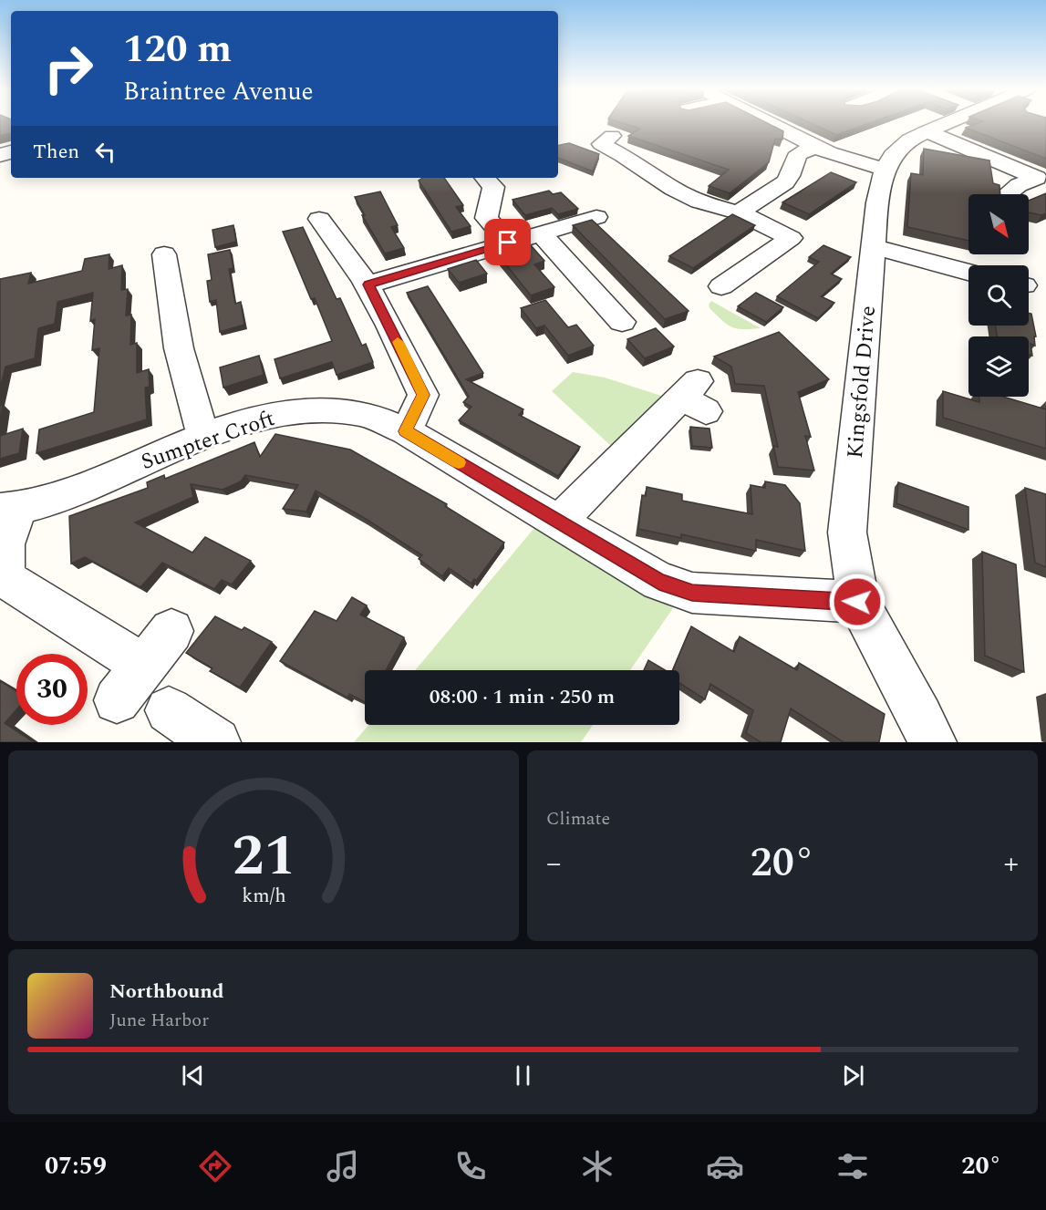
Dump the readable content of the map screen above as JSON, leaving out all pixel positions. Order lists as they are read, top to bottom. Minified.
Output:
{"streets":{"street":["Kingsfold Drive","Sumpter Croft"]},"crossings":[["Kingsfold Drive","Sumpter Croft"]],"north":"bottom right","page":{"turn":["120 m","Braintree Avenue"],"then":"Then","limit":"30","trip":"08:00 · 1 min · 250 m","tile":"Climate","heat":["−","20°","+"],"song":["Northbound","June Harbor"],"tabs":["07:59","20°"],"gauge":["21","km/h"]}}
